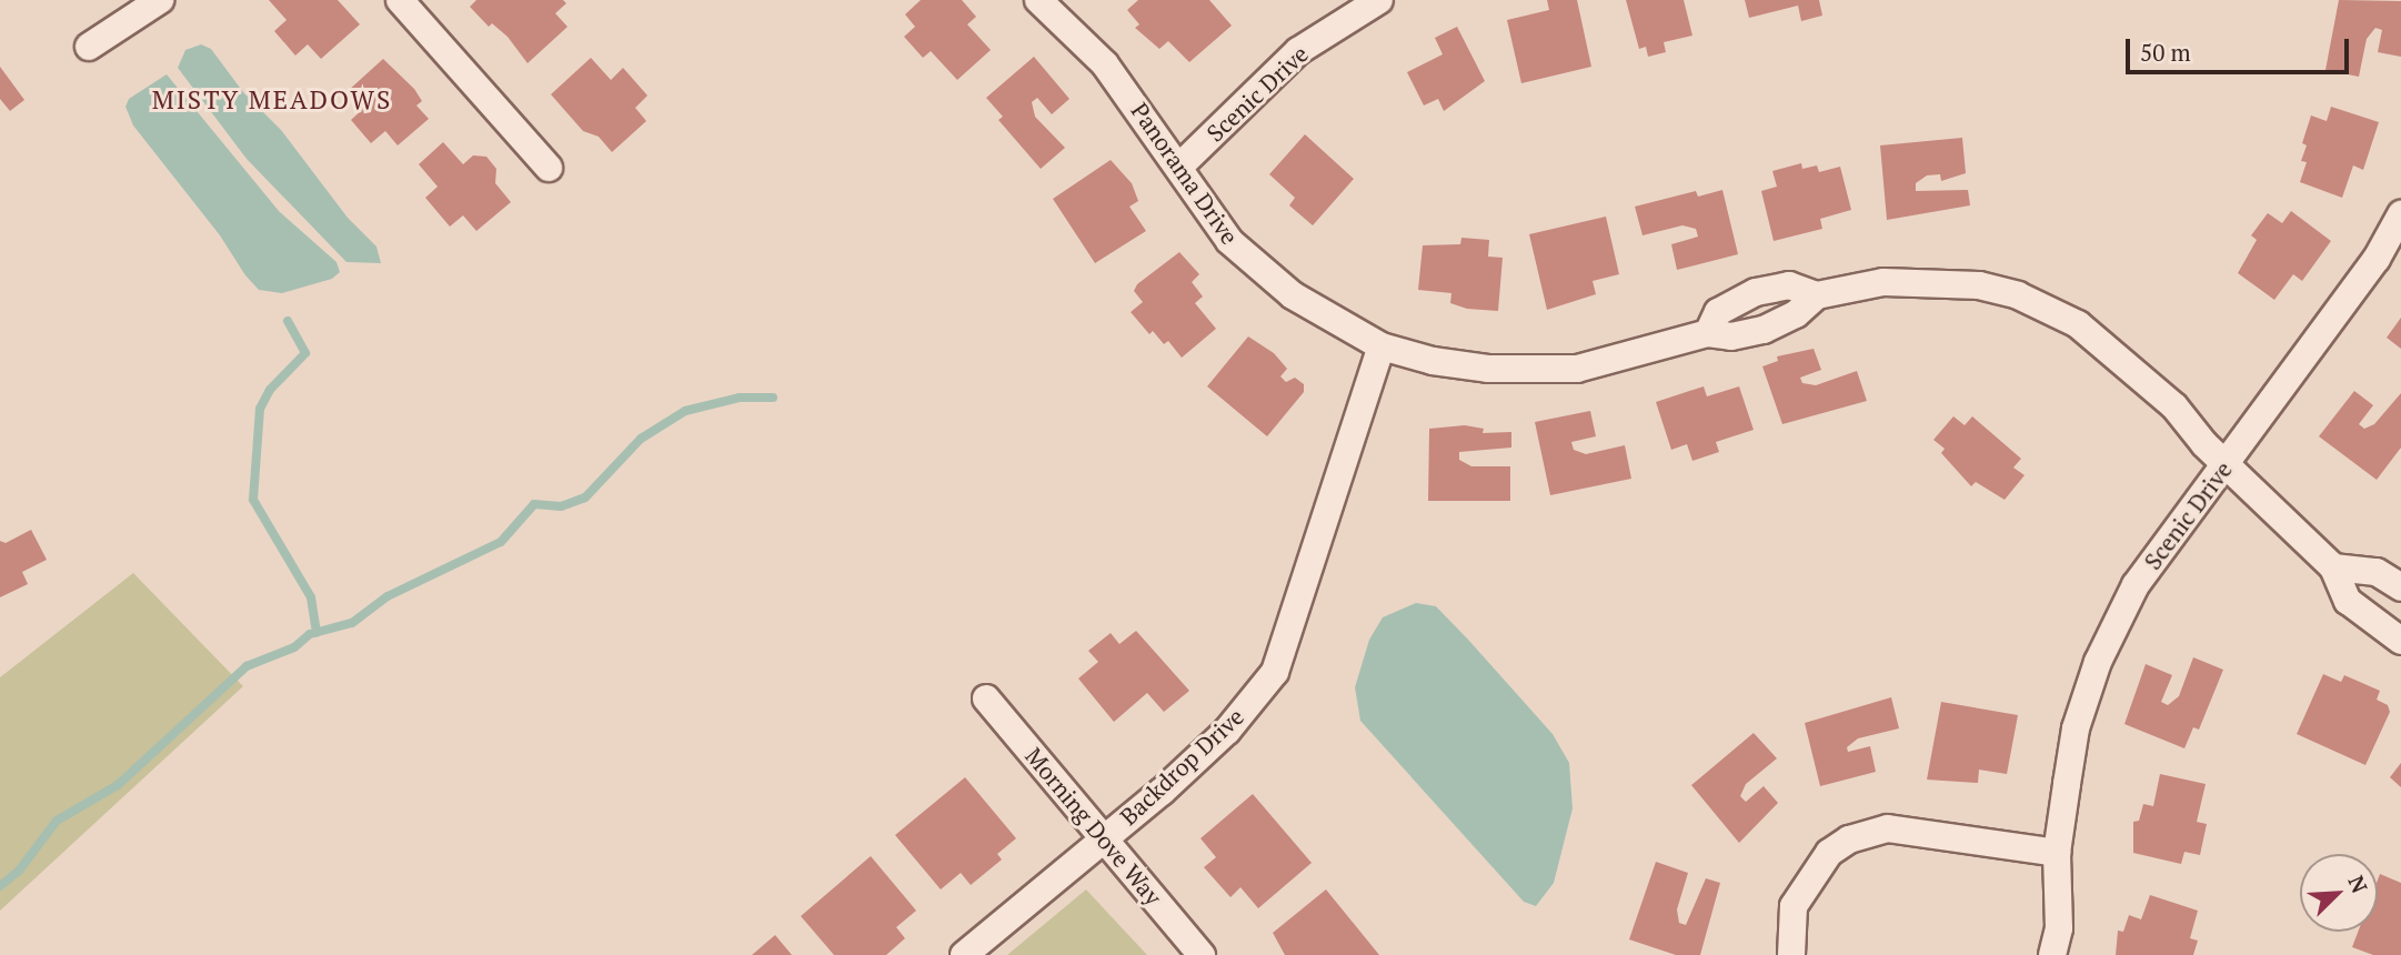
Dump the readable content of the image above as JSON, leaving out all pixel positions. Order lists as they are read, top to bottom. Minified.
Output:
{"streets":{"street":["Scenic Drive","Panorama Drive","Backdrop Drive","Morning Dove Way"]},"crossings":[["Scenic Drive","Panorama Drive"],["Panorama Drive","Backdrop Drive"],["Backdrop Drive","Morning Dove Way"]],"districts":["MISTY MEADOWS"],"scale_bar":"50 m","north":"top right"}
